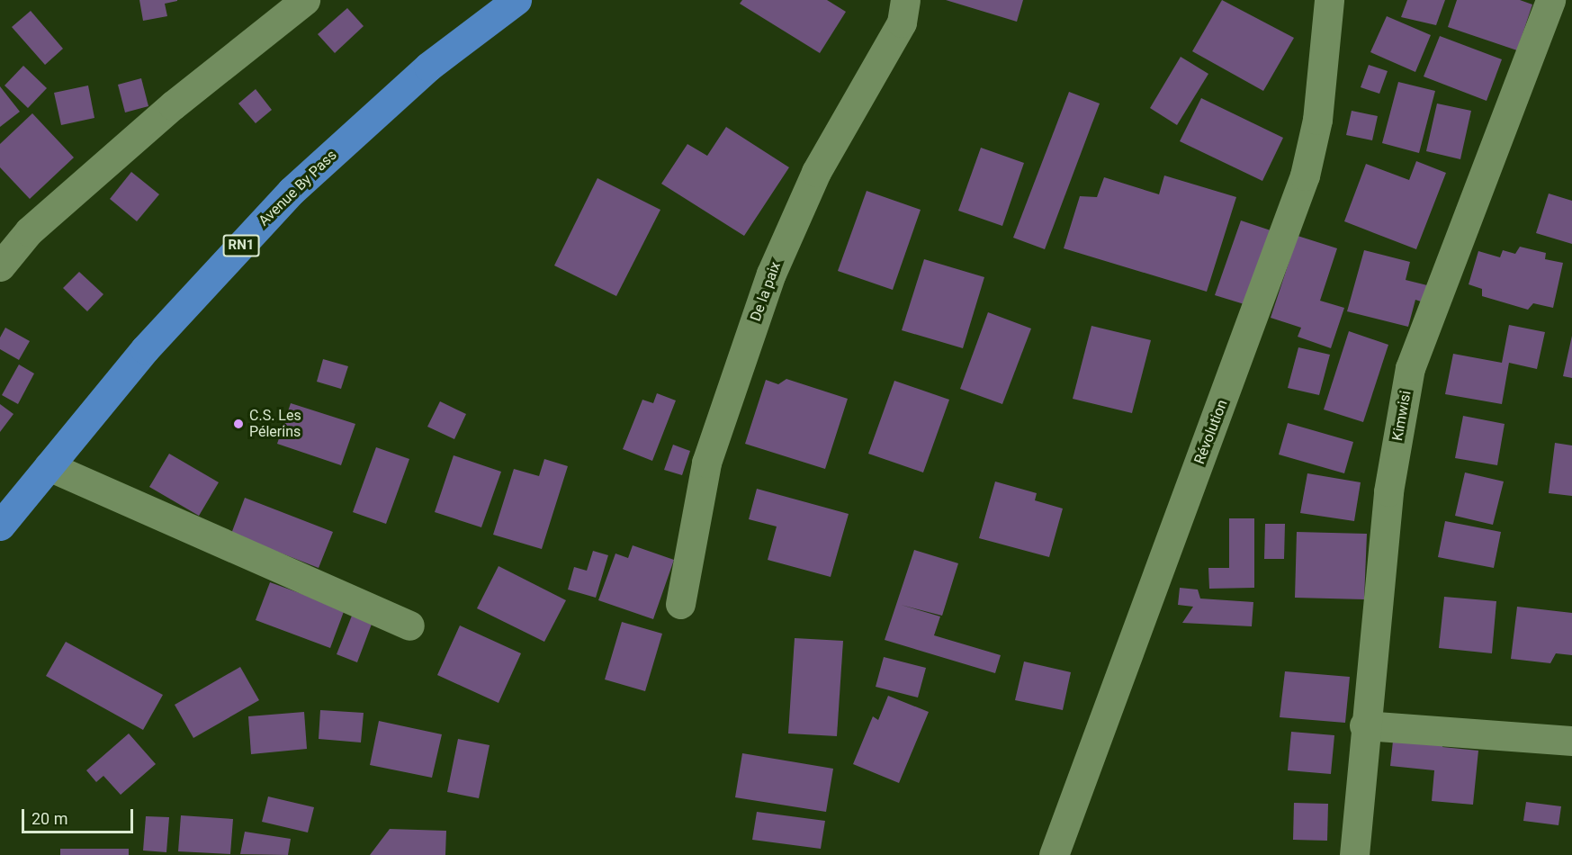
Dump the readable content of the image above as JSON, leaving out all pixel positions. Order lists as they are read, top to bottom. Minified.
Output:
{"streets":{"highway":["Avenue By Pass","RN1"],"street":["De la paix","Kimwisi","Révolution"]},"places":["C.S. Les Pélerins"],"scale_bar":"20 m"}
